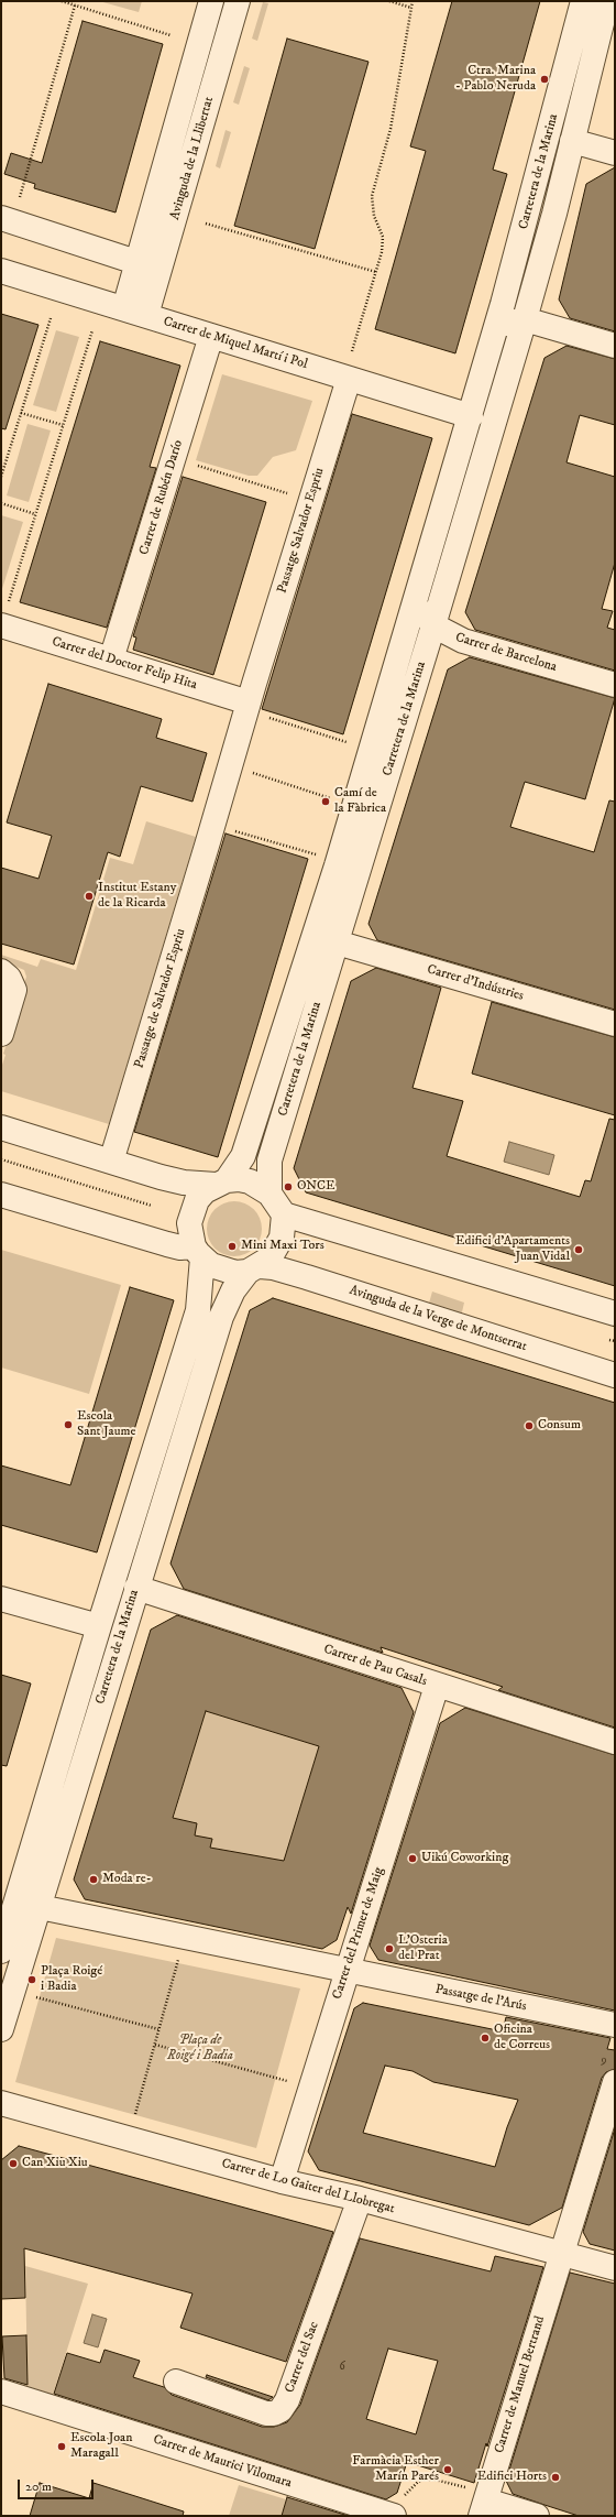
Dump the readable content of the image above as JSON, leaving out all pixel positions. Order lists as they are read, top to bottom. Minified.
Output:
{"streets":{"street":["Avinguda de la Llibertat","Carretera de la Marina","Carrer de Miquel Martí i Pol","Carrer de Rubén Darío","Passatge Salvador Espriu","Carrer de Barcelona","Carrer del Doctor Felip Hita","Carrer d'Indústries","Passatge de Salvador Espriu","Avinguda de la Verge de Montserrat","Carrer de Pau Casals","Carrer del Primer de Maig","Passatge de l'Arús","Carrer de Lo Gaiter del Llobregat","Carrer del Sac","Carrer de Manuel Bertrand","Carrer de Maurici Vilomara"]},"crossings":[["Avinguda de la Llibertat","Carrer de Miquel Martí i Pol"],["Carretera de la Marina","Carrer de Miquel Martí i Pol"],["Carretera de la Marina","Carrer de Barcelona"],["Carretera de la Marina","Carrer d'Indústries"],["Carretera de la Marina","Avinguda de la Verge de Montserrat"],["Carretera de la Marina","Carrer de Pau Casals"],["Carrer de Miquel Martí i Pol","Carrer de Rubén Darío"],["Carrer de Miquel Martí i Pol","Passatge Salvador Espriu"],["Carrer de Rubén Darío","Carrer del Doctor Felip Hita"],["Passatge Salvador Espriu","Carrer del Doctor Felip Hita"],["Passatge Salvador Espriu","Passatge de Salvador Espriu"],["Carrer del Doctor Felip Hita","Passatge de Salvador Espriu"],["Carrer de Pau Casals","Carrer del Primer de Maig"],["Carrer del Primer de Maig","Passatge de l'Arús"],["Carrer del Primer de Maig","Carrer de Lo Gaiter del Llobregat"],["Carrer de Lo Gaiter del Llobregat","Carrer del Sac"],["Carrer de Lo Gaiter del Llobregat","Carrer de Manuel Bertrand"]],"parks":["Plaça de Roigé i Badia"],"places":["Ctra. Marina - Pablo Neruda","Camí de la Fàbrica","Institut Estany de la Ricarda","ONCE","Mini Maxi Tors","Edifici d'Apartaments Juan Vidal","Escola Sant Jaume","Consum","Uikú Coworking","Moda re-","L'Osteria del Prat","Plaça Roigé i Badia","Oficina de Correus","Can Xiu Xiu","Escola Joan Maragall","Farmàcia Esther Marín Parés","Edifici Horts"],"house_numbers":["9","6"],"scale_bar":"20 m"}
